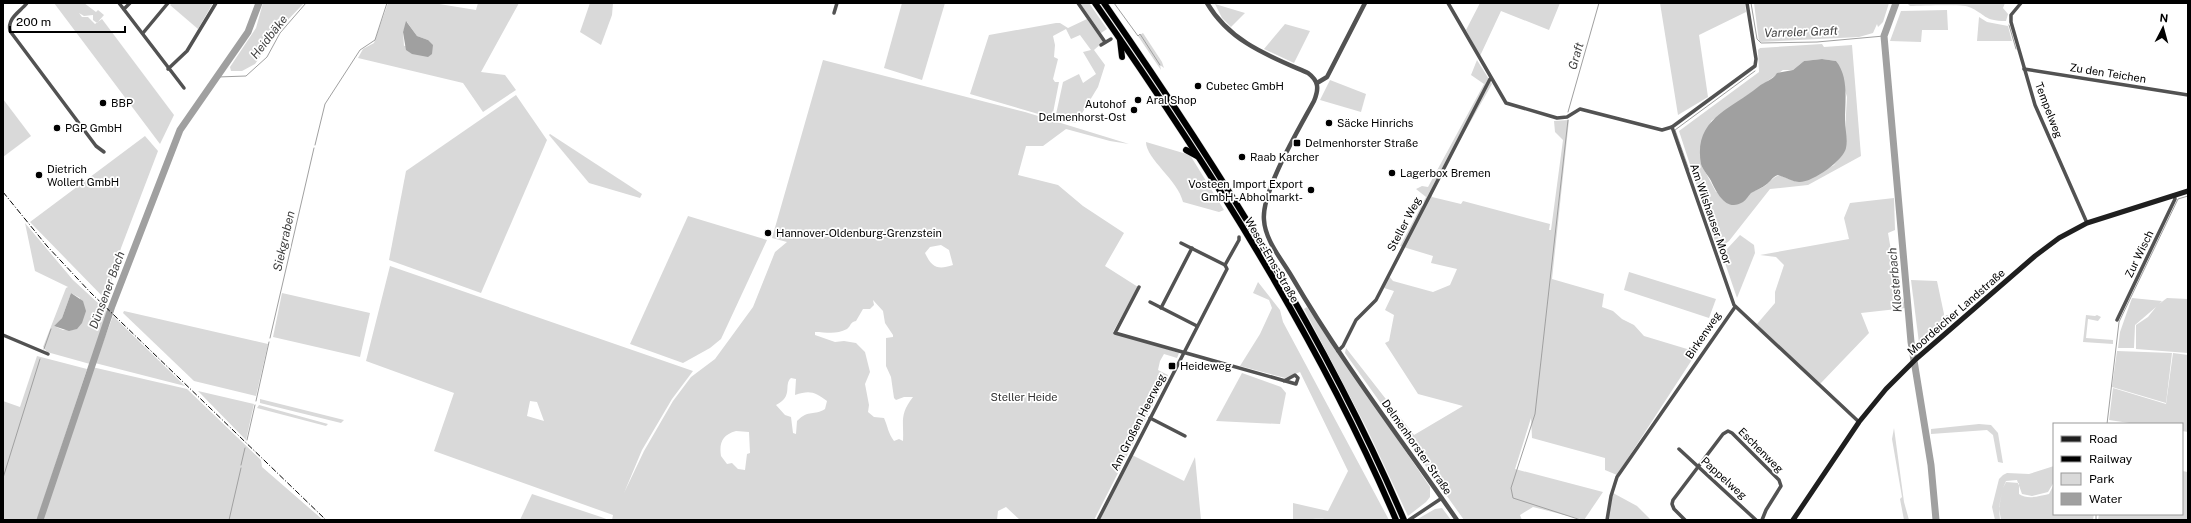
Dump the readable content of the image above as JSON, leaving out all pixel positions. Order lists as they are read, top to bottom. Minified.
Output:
{"streets":{"highway":["Weser-Ems-Straße"],"main road":["Moordeicher Landstraße"],"street":["Zu den Teichen","Tempelweg","Am Wilshauser Moor","Steller Weg","Zur Wisch","Birkenweg","Am Großen Heerweg","Delmenhorster Straße","Eschenweg","Pappelweg"]},"crossings":[["Zu den Teichen","Tempelweg"],["Tempelweg","Moordeicher Landstraße"],["Am Wilshauser Moor","Birkenweg"],["Steller Weg","Delmenhorster Straße"],["Zur Wisch","Moordeicher Landstraße"],["Moordeicher Landstraße","Birkenweg"],["Eschenweg","Pappelweg"]],"water":["Varreler Graft","Heidbäke","Graft","Siekgraben","Klosterbach","Dünsener Bach"],"parks":["Steller Heide"],"places":{"other":["Cubetec GmbH","Aral Shop","BBP","Autohof Delmenhorst-Ost","Säcke Hinrichs","PGP GmbH","Raab Karcher","Lagerbox Bremen","Dietrich Wollert GmbH","Vosteen Import Export GmbH -Abholmarkt-","Hannover-Oldenburg-Grenzstein"],"transit":["Delmenhorster Straße","Heideweg"]},"legend":["Road","Railway","Park","Water"],"scale_bar":"200 m","north":"top"}
